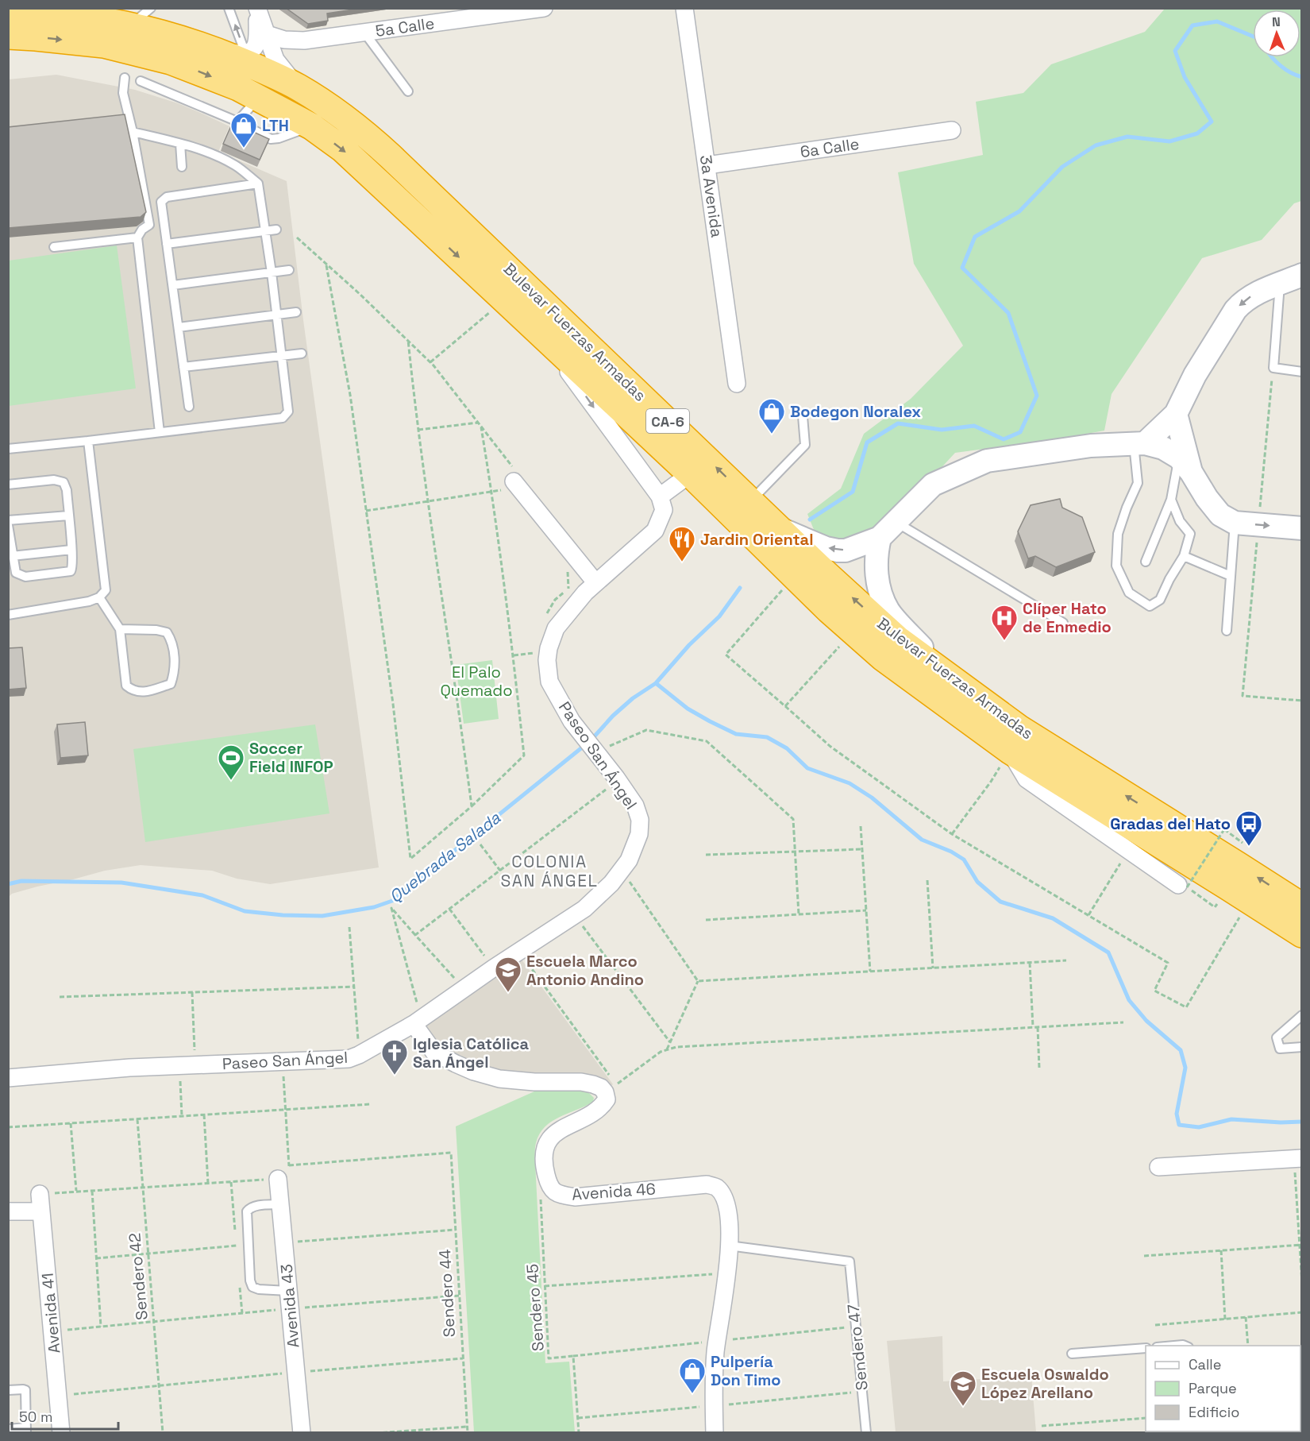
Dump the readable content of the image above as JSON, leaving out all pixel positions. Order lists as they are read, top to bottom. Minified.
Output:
{"streets":{"highway":["Bulevar Fuerzas Armadas","CA-6"],"street":["5a Calle","6a Calle","3a Avenida","Paseo San Ángel","Avenida 46","Avenida 43","Avenida 41"],"lane":["Sendero 47"],"path":["Sendero 42","Sendero 44","Sendero 45"]},"crossings":[["6a Calle","3a Avenida"],["Avenida 46","Sendero 45"],["Avenida 46","Sendero 47"]],"districts":["COLONIA SAN ÁNGEL"],"water":["Quebrada Salada"],"parks":["El Palo Quemado"],"places":{"shop":["LTH","Bodegon Noralex","Pulpería Don Timo"],"restaurant":["Jardin Oriental"],"hospital":["Clíper Hato de Enmedio"],"sports":["Soccer Field INFOP"],"bus stop":["Gradas del Hato"],"school or university":["Escuela Marco Antonio Andino","Escuela Oswaldo López Arellano"],"church":["Iglesia Católica San Ángel"]},"legend":["Calle","Parque","Edificio"],"scale_bar":"50 m","north":"top"}
